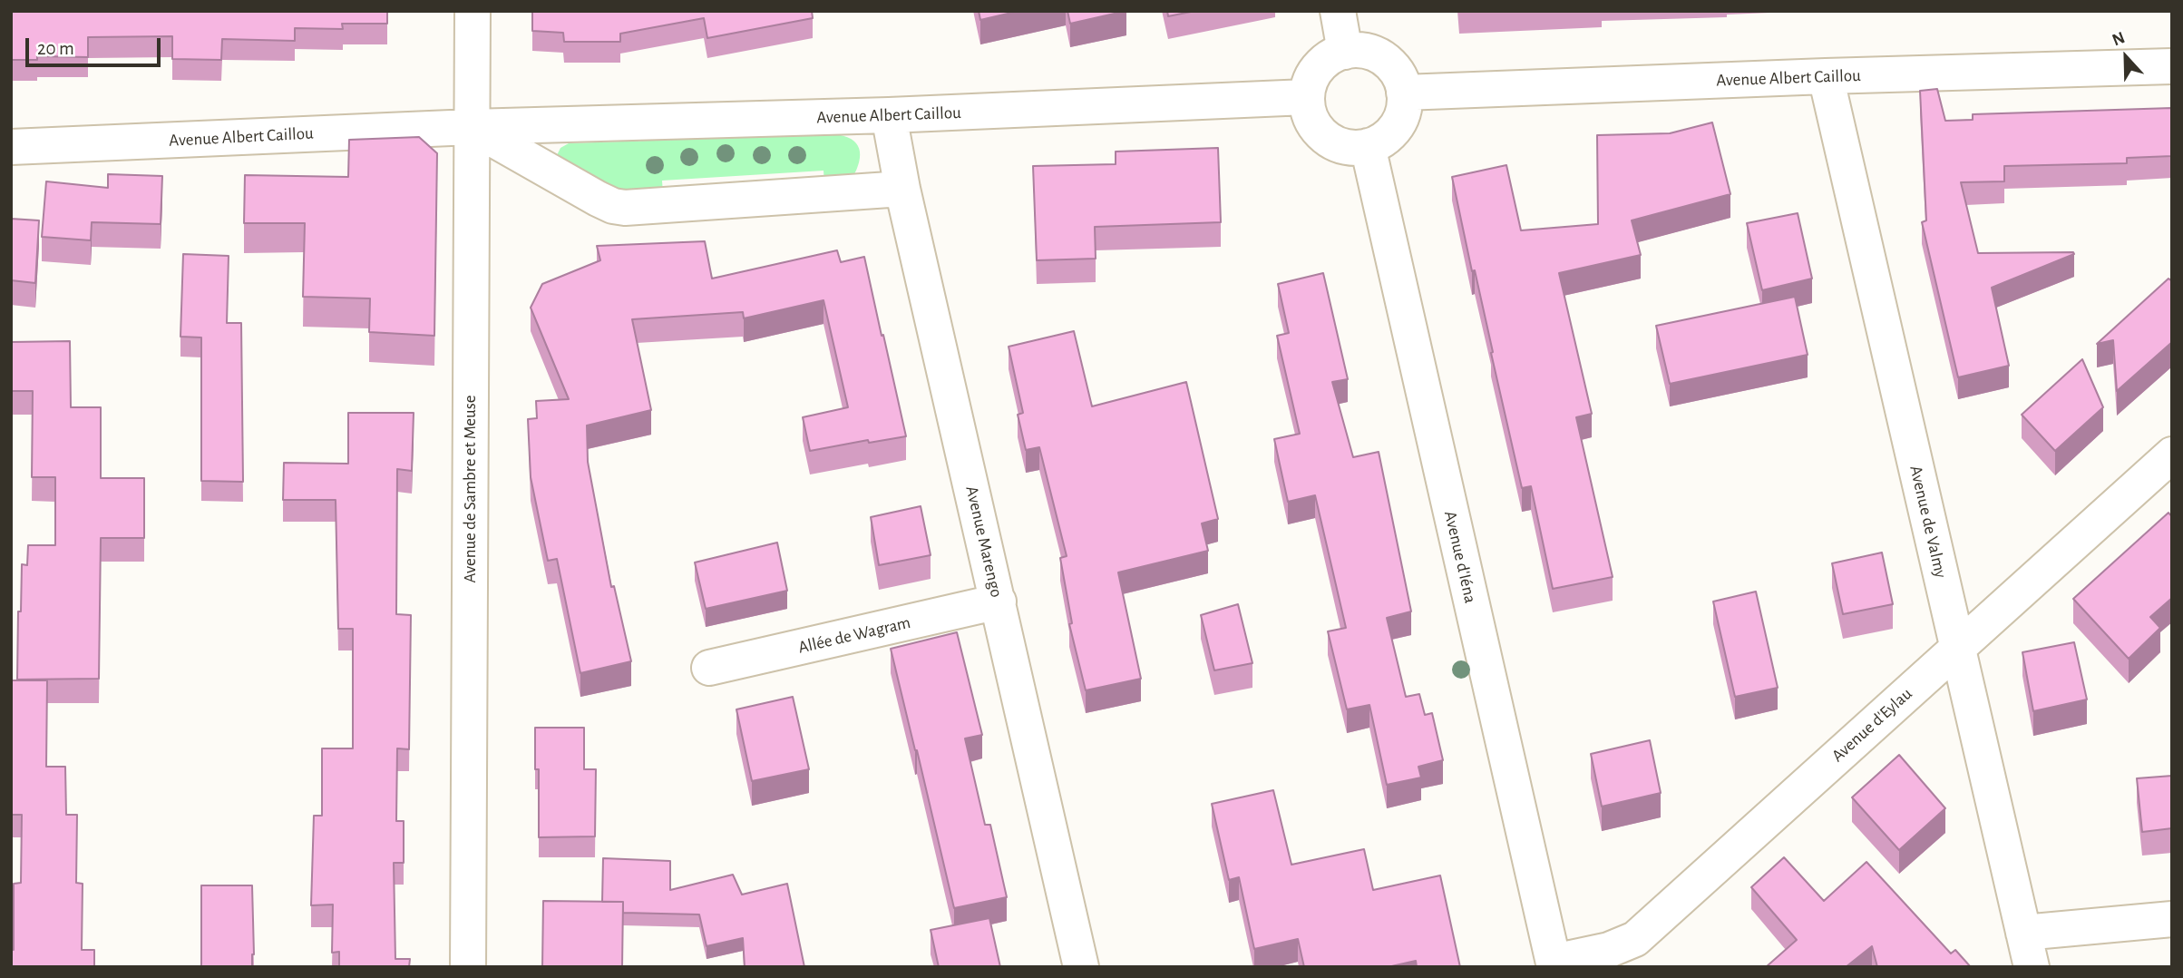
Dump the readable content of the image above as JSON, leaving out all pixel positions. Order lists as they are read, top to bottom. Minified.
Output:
{"streets":{"street":["Avenue Albert Caillou","Avenue de Sambre et Meuse","Avenue de Valmy","Avenue Marengo","Avenue d'Iéna","Allée de Wagram","Avenue d'Eylau"]},"crossings":[["Avenue Albert Caillou","Avenue de Sambre et Meuse"],["Avenue Albert Caillou","Avenue de Valmy"],["Avenue Albert Caillou","Avenue Marengo"],["Avenue Albert Caillou","Avenue d'Iéna"],["Avenue de Valmy","Avenue d'Eylau"],["Avenue Marengo","Allée de Wagram"],["Avenue d'Iéna","Avenue d'Eylau"]],"scale_bar":"20 m","north":"top"}
